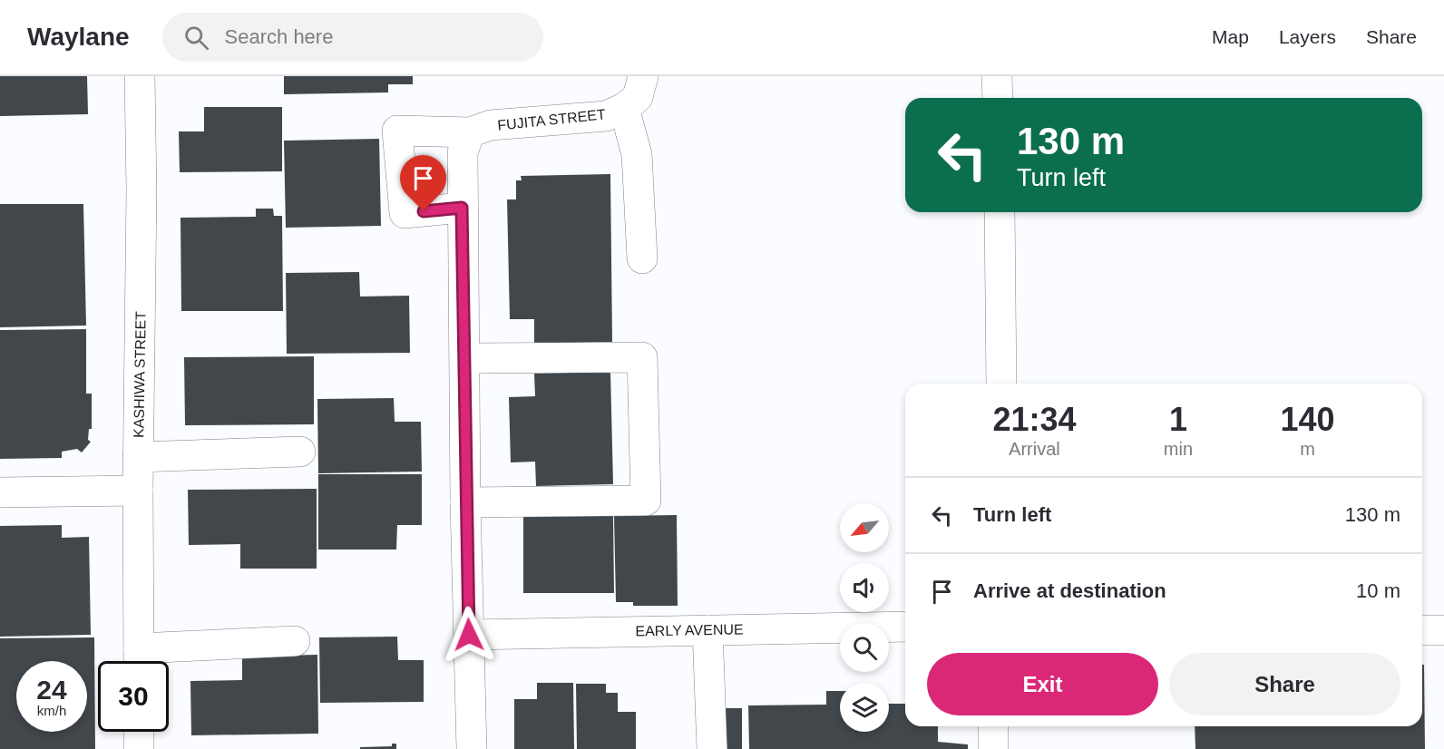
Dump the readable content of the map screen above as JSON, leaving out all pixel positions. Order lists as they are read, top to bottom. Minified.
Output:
{"streets":{"street":["FUJITA STREET","KASHIWA STREET","EARLY AVENUE"]},"north":"bottom left","page":{"header":"Waylane","search":"Search here","nav":["Map","Layers","Share"],"turn":["130 m","Turn left"],"eta":["21:34","Arrival","1","min","140","m"],"list":[{"name":"Turn left","value":"130 m"},{"name":"Arrive at destination","value":"10 m"}],"buttons":["Exit","Share"],"speed":"24 km/h","limit":"30"}}
